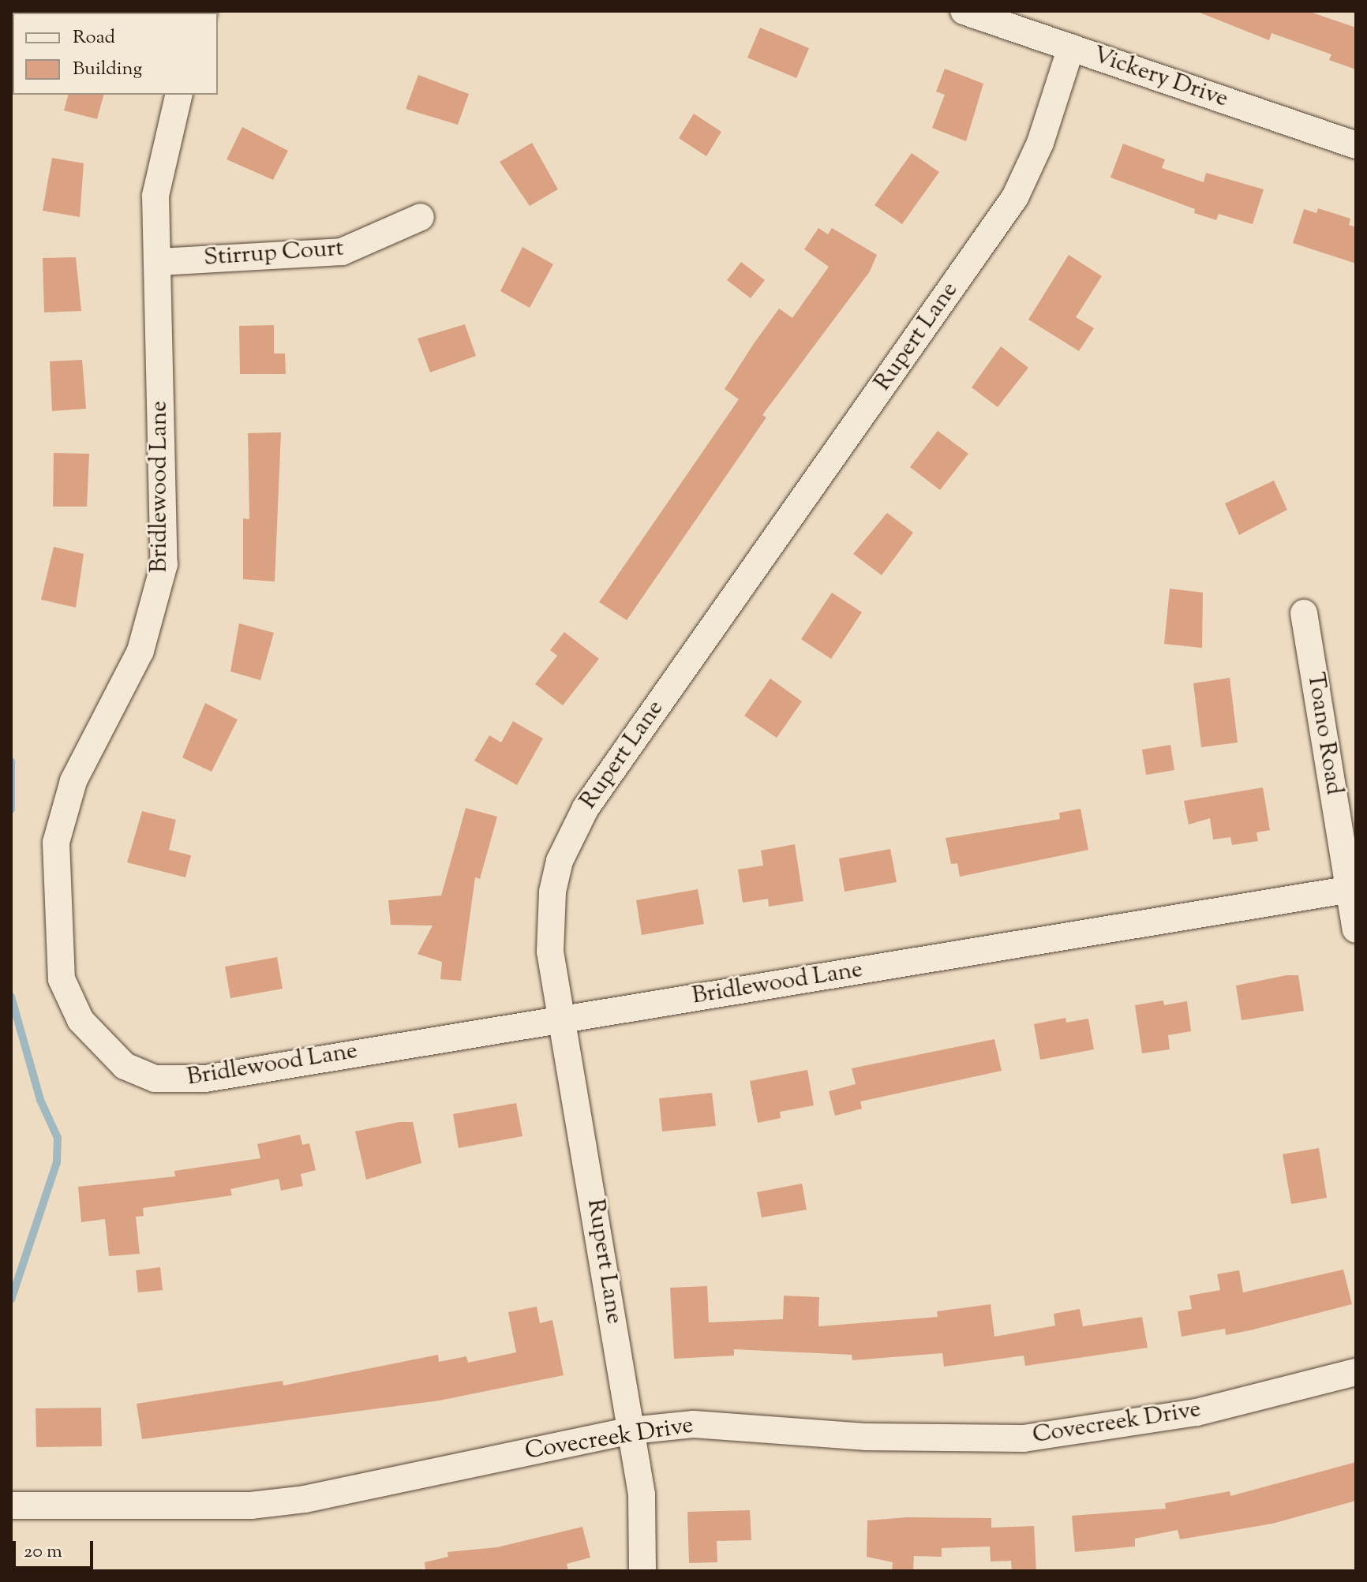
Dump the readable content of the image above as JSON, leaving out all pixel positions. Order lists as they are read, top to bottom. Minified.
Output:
{"streets":{"street":["Vickery Drive","Stirrup Court","Rupert Lane","Bridlewood Lane","Toano Road","Covecreek Drive"]},"crossings":[["Vickery Drive","Rupert Lane"],["Stirrup Court","Bridlewood Lane"],["Rupert Lane","Bridlewood Lane"],["Rupert Lane","Covecreek Drive"],["Bridlewood Lane","Toano Road"]],"legend":["Road","Building"],"scale_bar":"20 m"}
